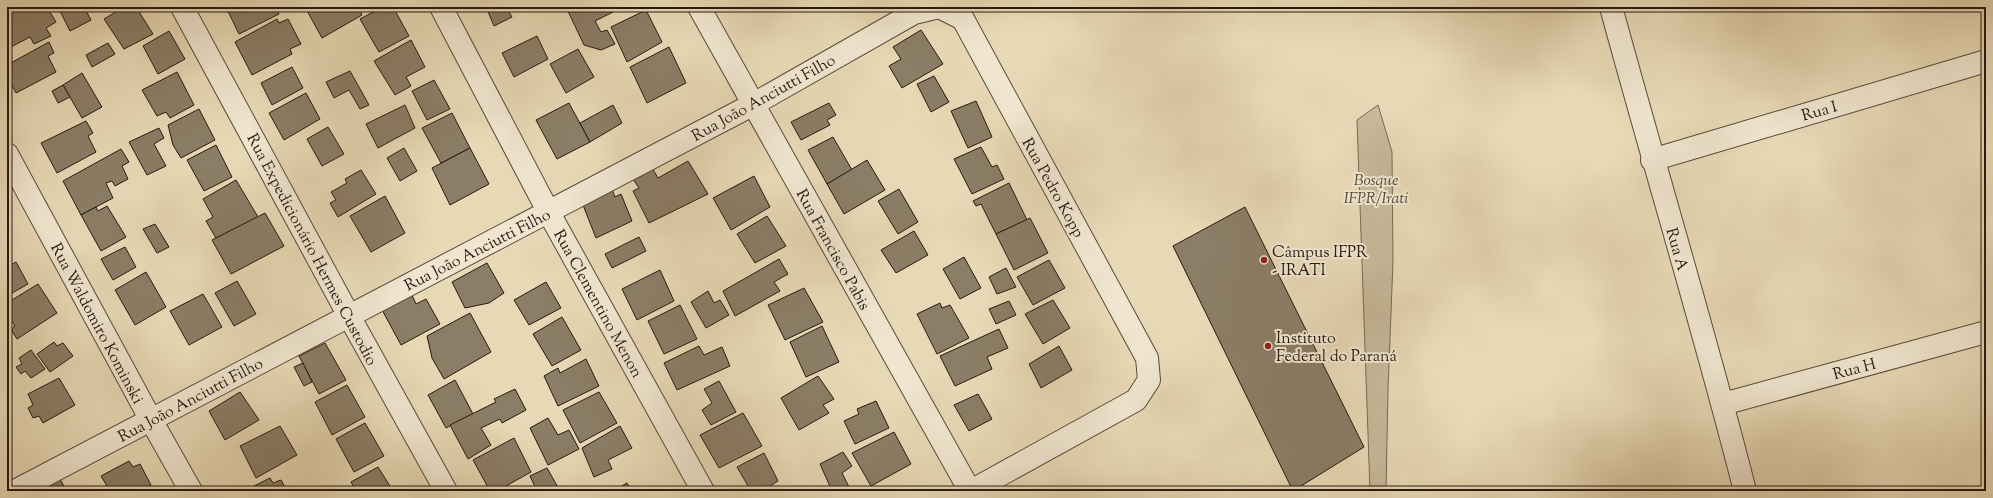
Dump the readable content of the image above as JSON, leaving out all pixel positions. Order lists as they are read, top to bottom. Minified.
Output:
{"streets":{"street":["Rua João Anciutti Filho","Rua I","Rua Pedro Kopp","Rua Expedicionário Hermes Custodio","Rua Francisco Pabis","Rua A","Rua Clementino Menon","Rua Waldomiro Kominski","Rua H"]},"crossings":[["Rua João Anciutti Filho","Rua Pedro Kopp"],["Rua João Anciutti Filho","Rua Expedicionário Hermes Custodio"],["Rua João Anciutti Filho","Rua Francisco Pabis"],["Rua João Anciutti Filho","Rua Clementino Menon"],["Rua João Anciutti Filho","Rua Waldomiro Kominski"],["Rua I","Rua A"],["Rua Pedro Kopp","Rua Francisco Pabis"],["Rua A","Rua H"]],"parks":["Bosque IFPR/Irati"],"places":["Câmpus IFPR - IRATI","Instituto Federal do Paraná"]}
